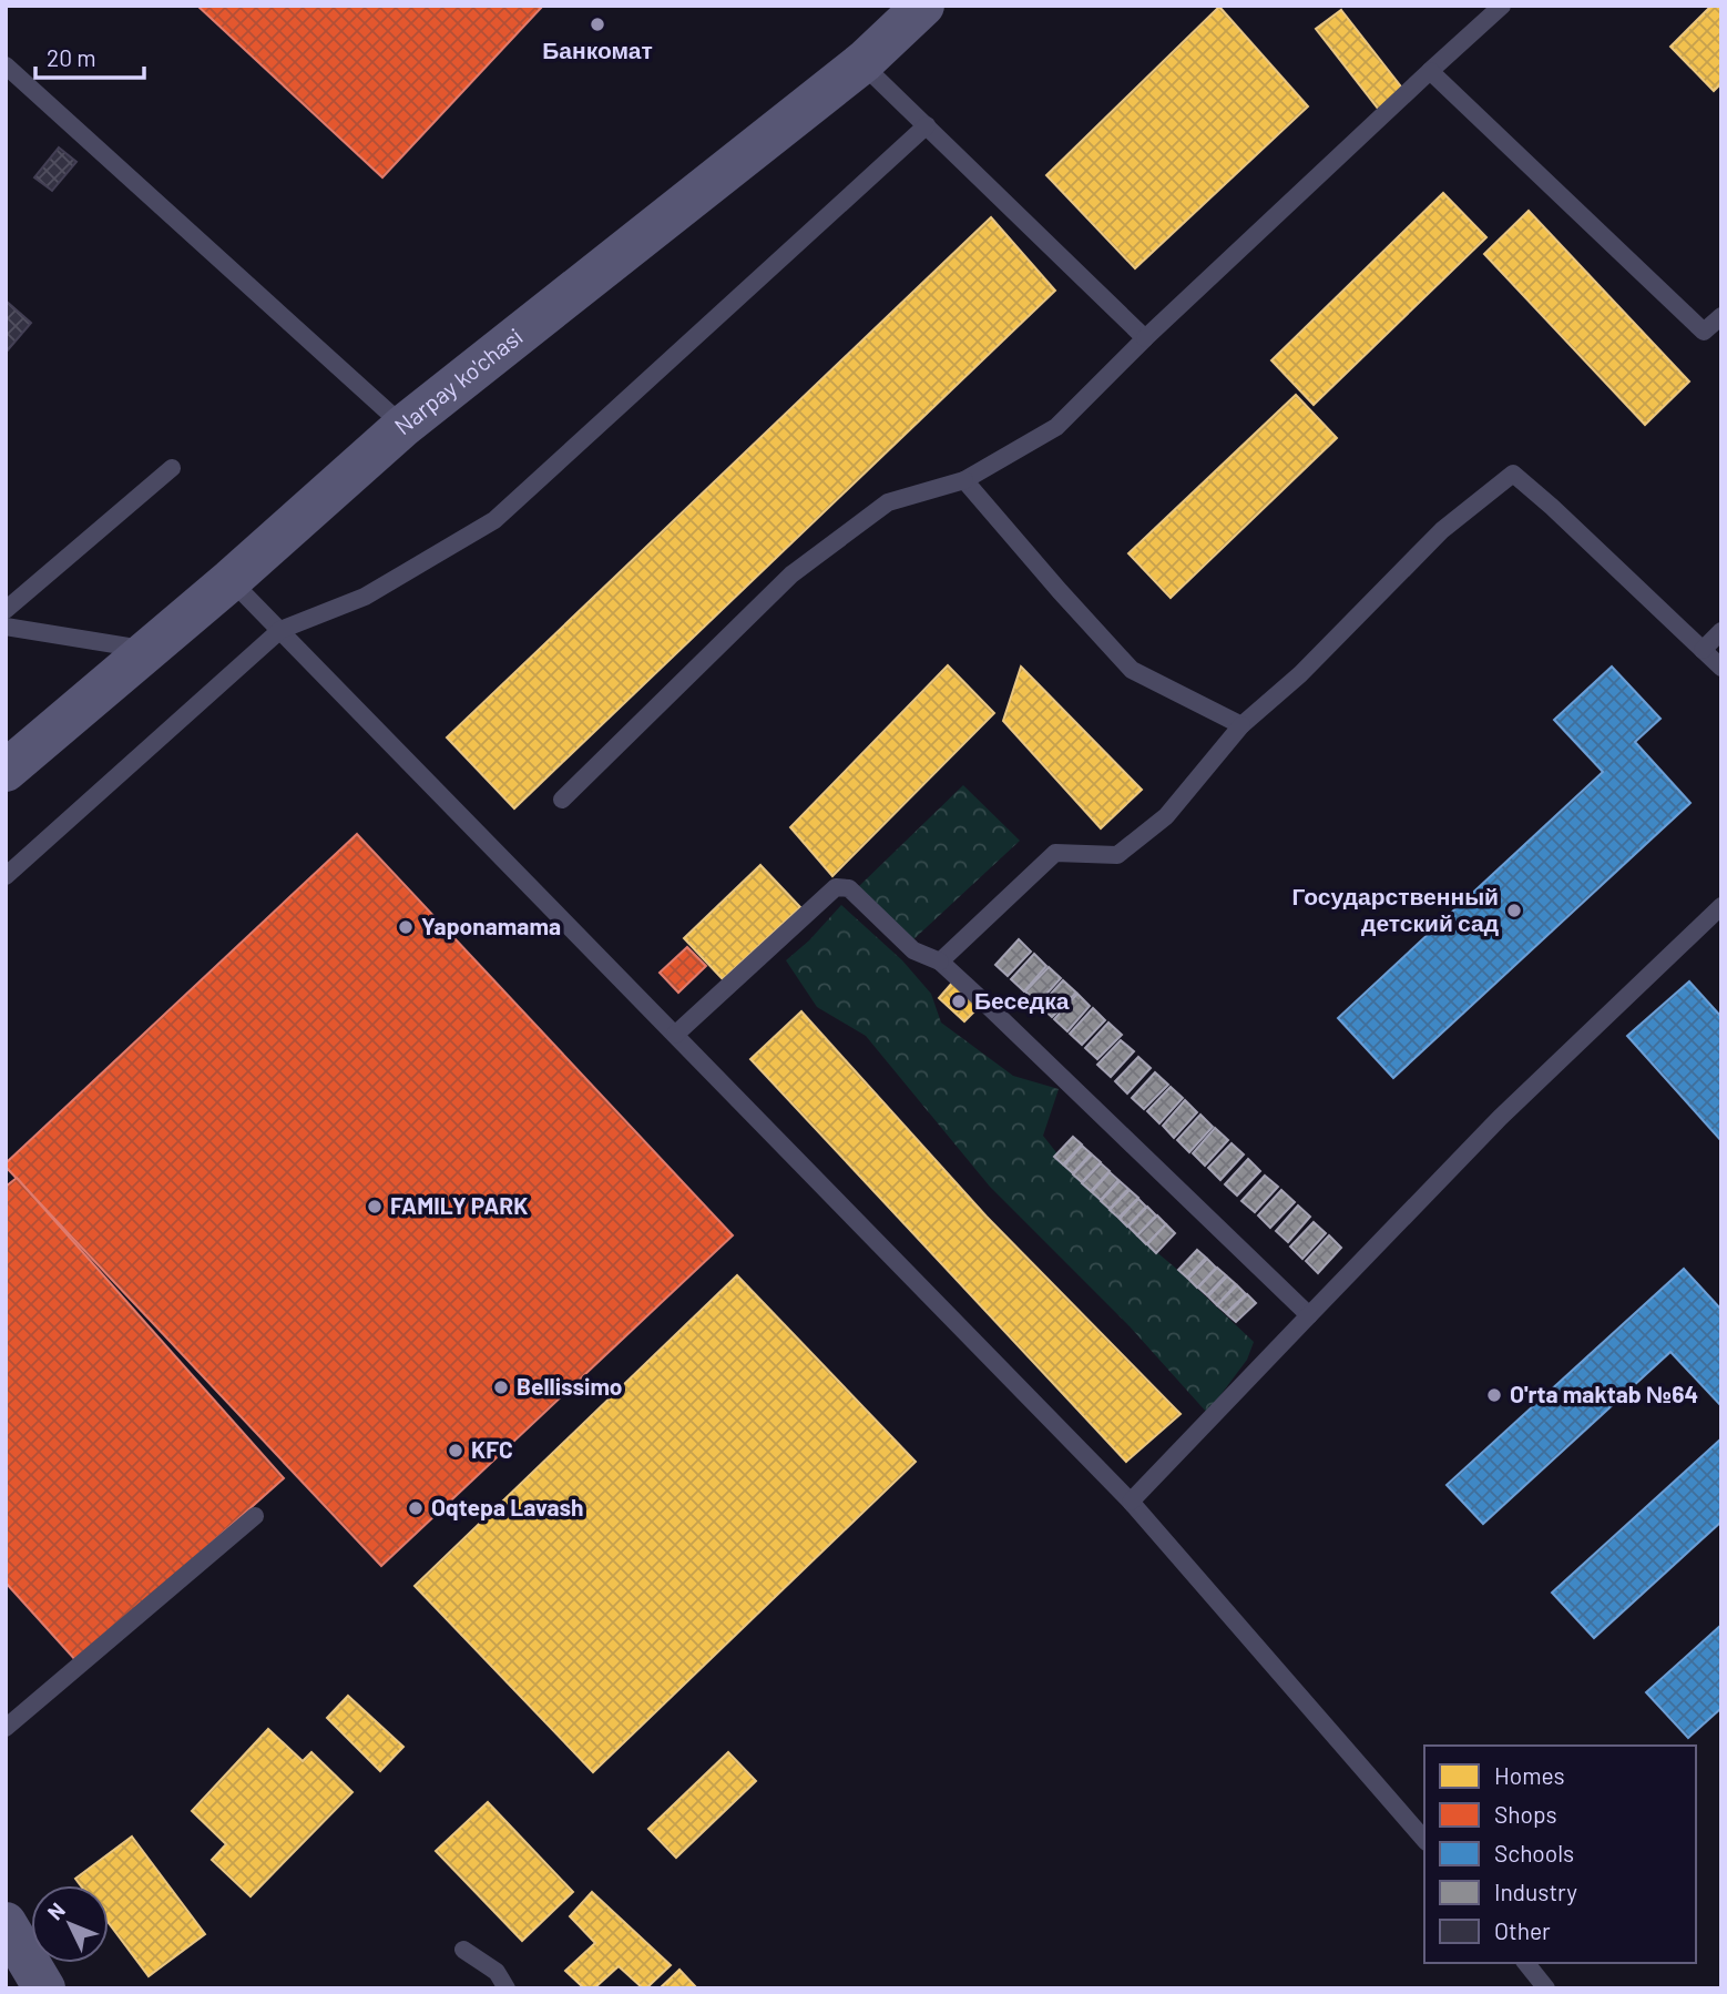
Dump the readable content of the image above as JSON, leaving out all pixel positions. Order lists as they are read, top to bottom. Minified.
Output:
{"streets":{"main road":["Narpay ko'chasi"]},"places":["Банкомат","Государственный детский сад","Yaponamama","Беседка","FAMILY PARK","Bellissimo","O'rta maktab №64","KFC","Oqtepa Lavash"],"legend":["Homes","Shops","Schools","Industry","Other"],"scale_bar":"20 m","north":"top left"}
